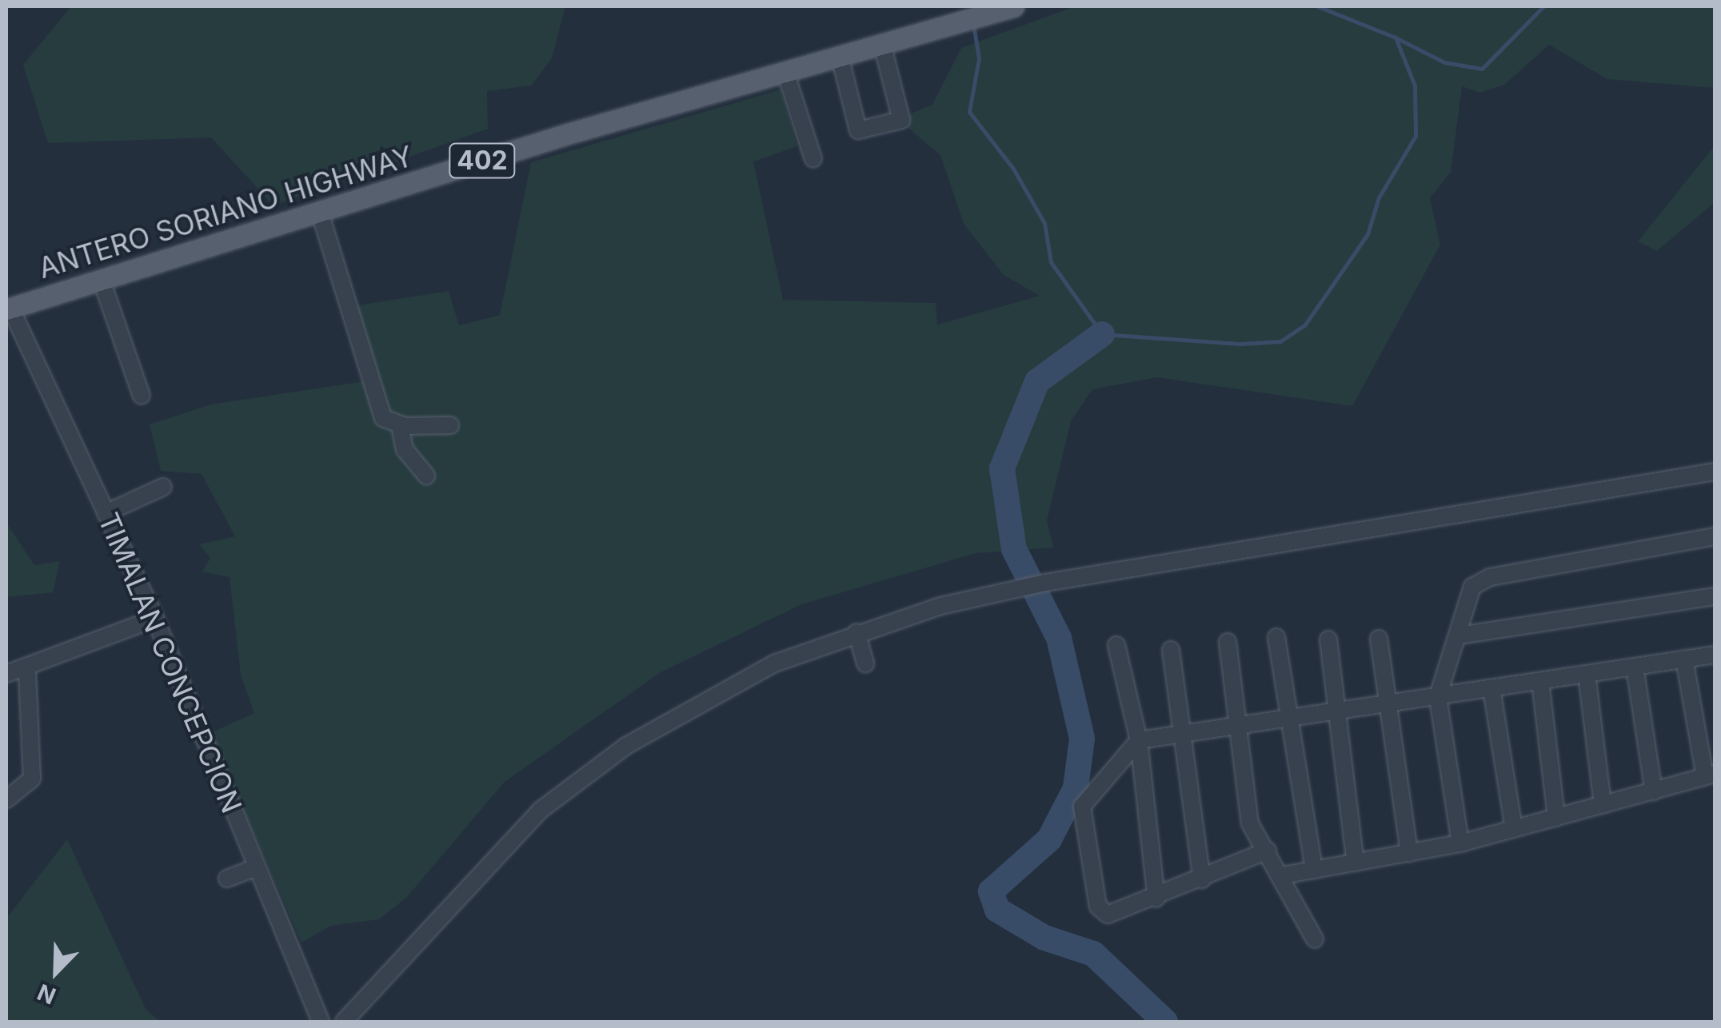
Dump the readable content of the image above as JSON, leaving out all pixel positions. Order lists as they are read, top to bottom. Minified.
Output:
{"streets":{"main road":["402","ANTERO SORIANO HIGHWAY"],"street":["TIMALAN CONCEPCION"]},"crossings":[["ANTERO SORIANO HIGHWAY","TIMALAN CONCEPCION"]],"north":"bottom left"}
